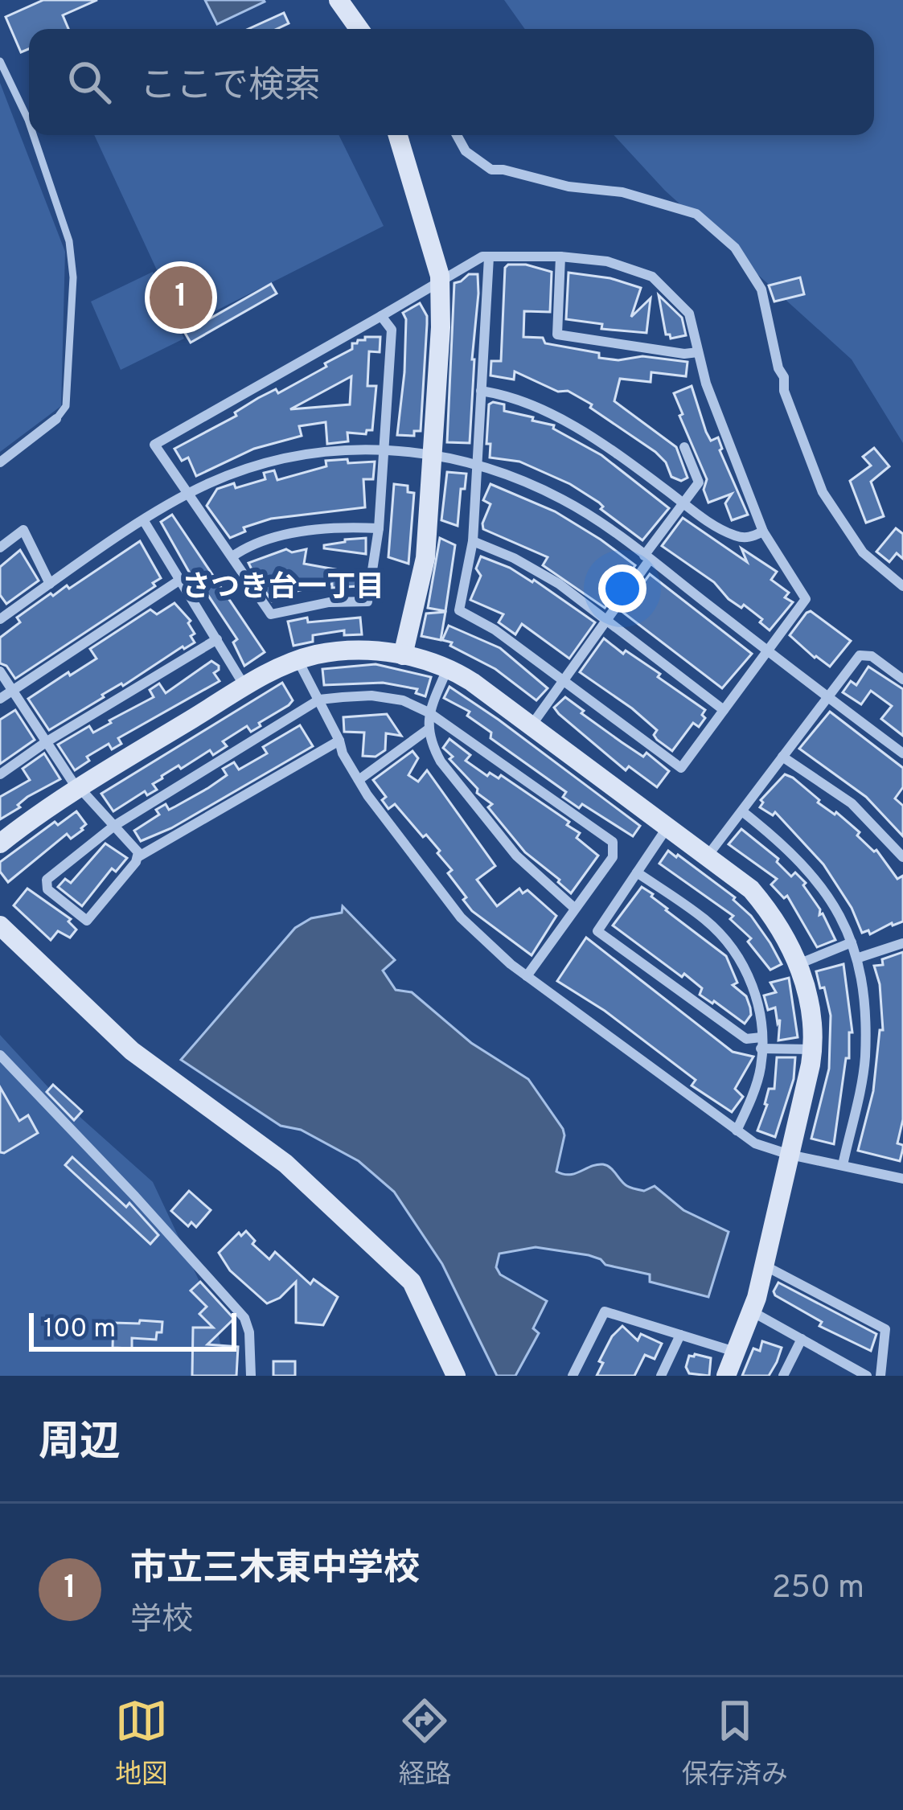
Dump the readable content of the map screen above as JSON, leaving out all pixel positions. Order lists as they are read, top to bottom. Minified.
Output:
{"districts":["さつき台一丁目"],"scale_bar":"100 m","page":{"search":"ここで検索","pins":"1","scale":"100 m","heading":"周辺","list":[{"mark":"1","name":"市立三木東中学校","note":"学校","value":"250 m"}],"nav":["地図","経路","保存済み"]}}
